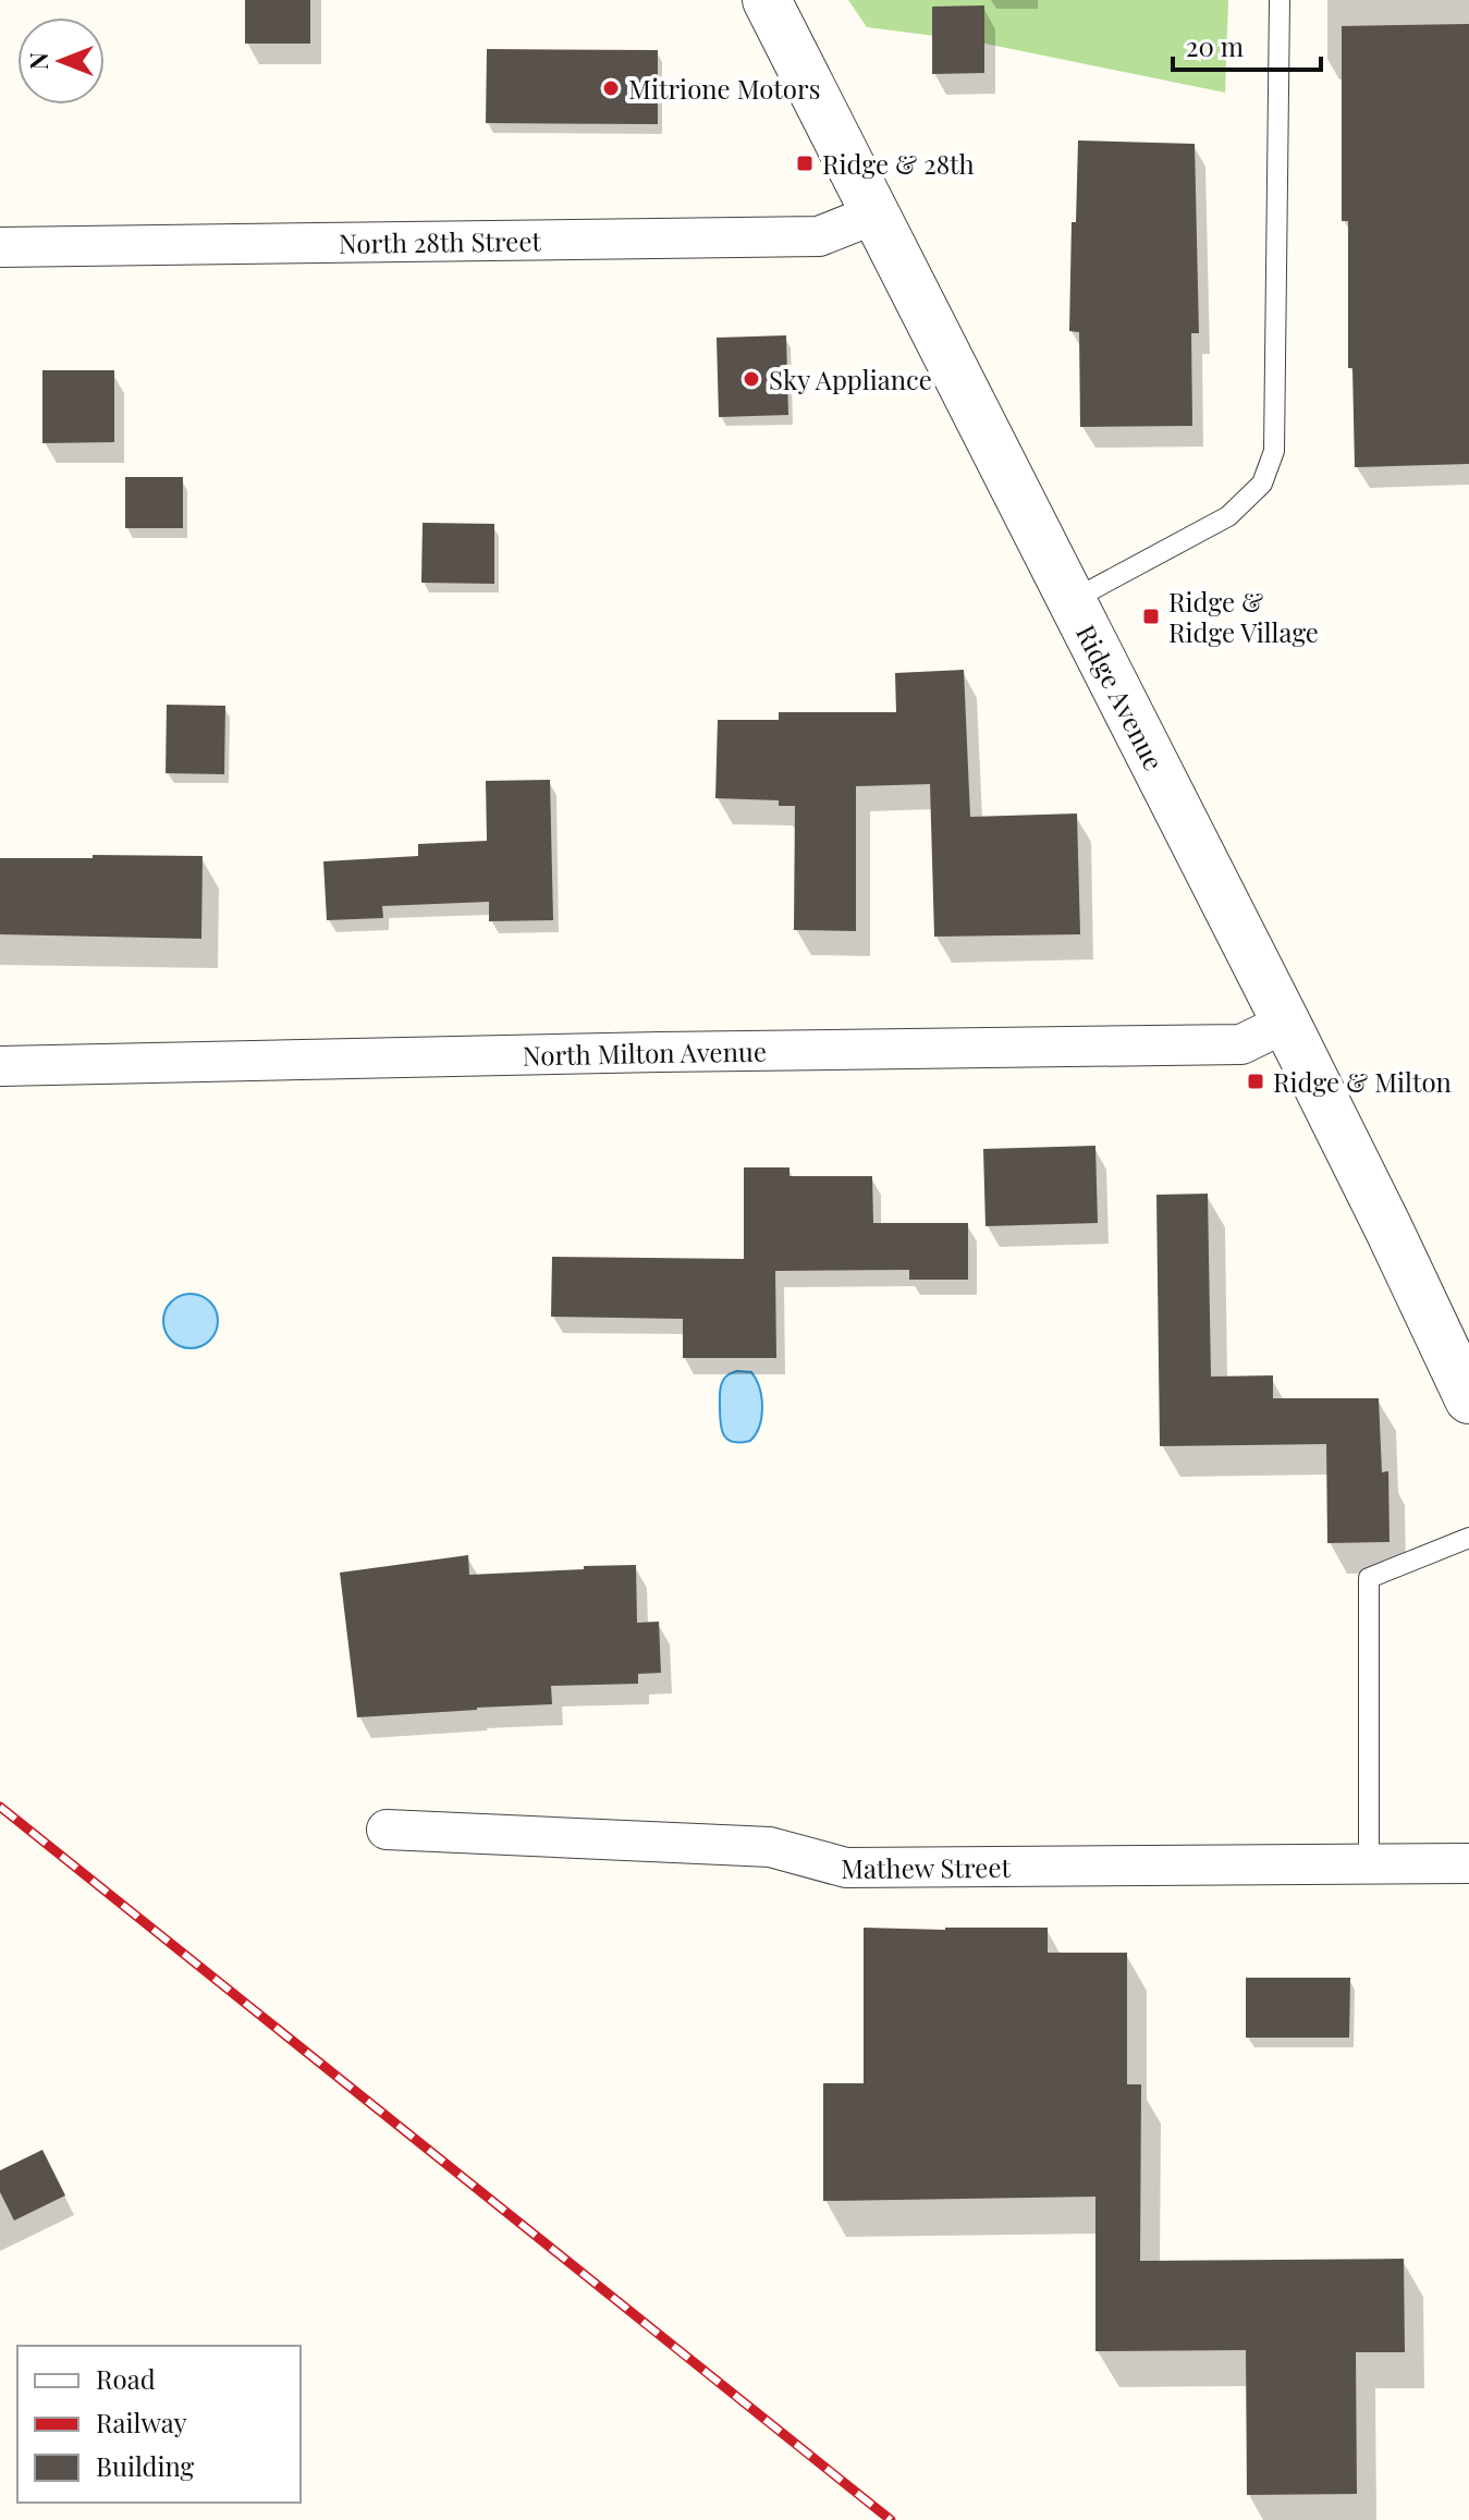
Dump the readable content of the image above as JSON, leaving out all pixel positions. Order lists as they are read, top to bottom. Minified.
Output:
{"streets":{"street":["North 28th Street","Ridge Avenue","North Milton Avenue","Mathew Street"]},"crossings":[["North 28th Street","Ridge Avenue"],["Ridge Avenue","North Milton Avenue"]],"places":{"other":["Mitrione Motors","Sky Appliance"],"transit":["Ridge & 28th","Ridge & Ridge Village","Ridge & Milton"]},"legend":["Road","Railway","Building"],"scale_bar":"20 m","north":"left"}
